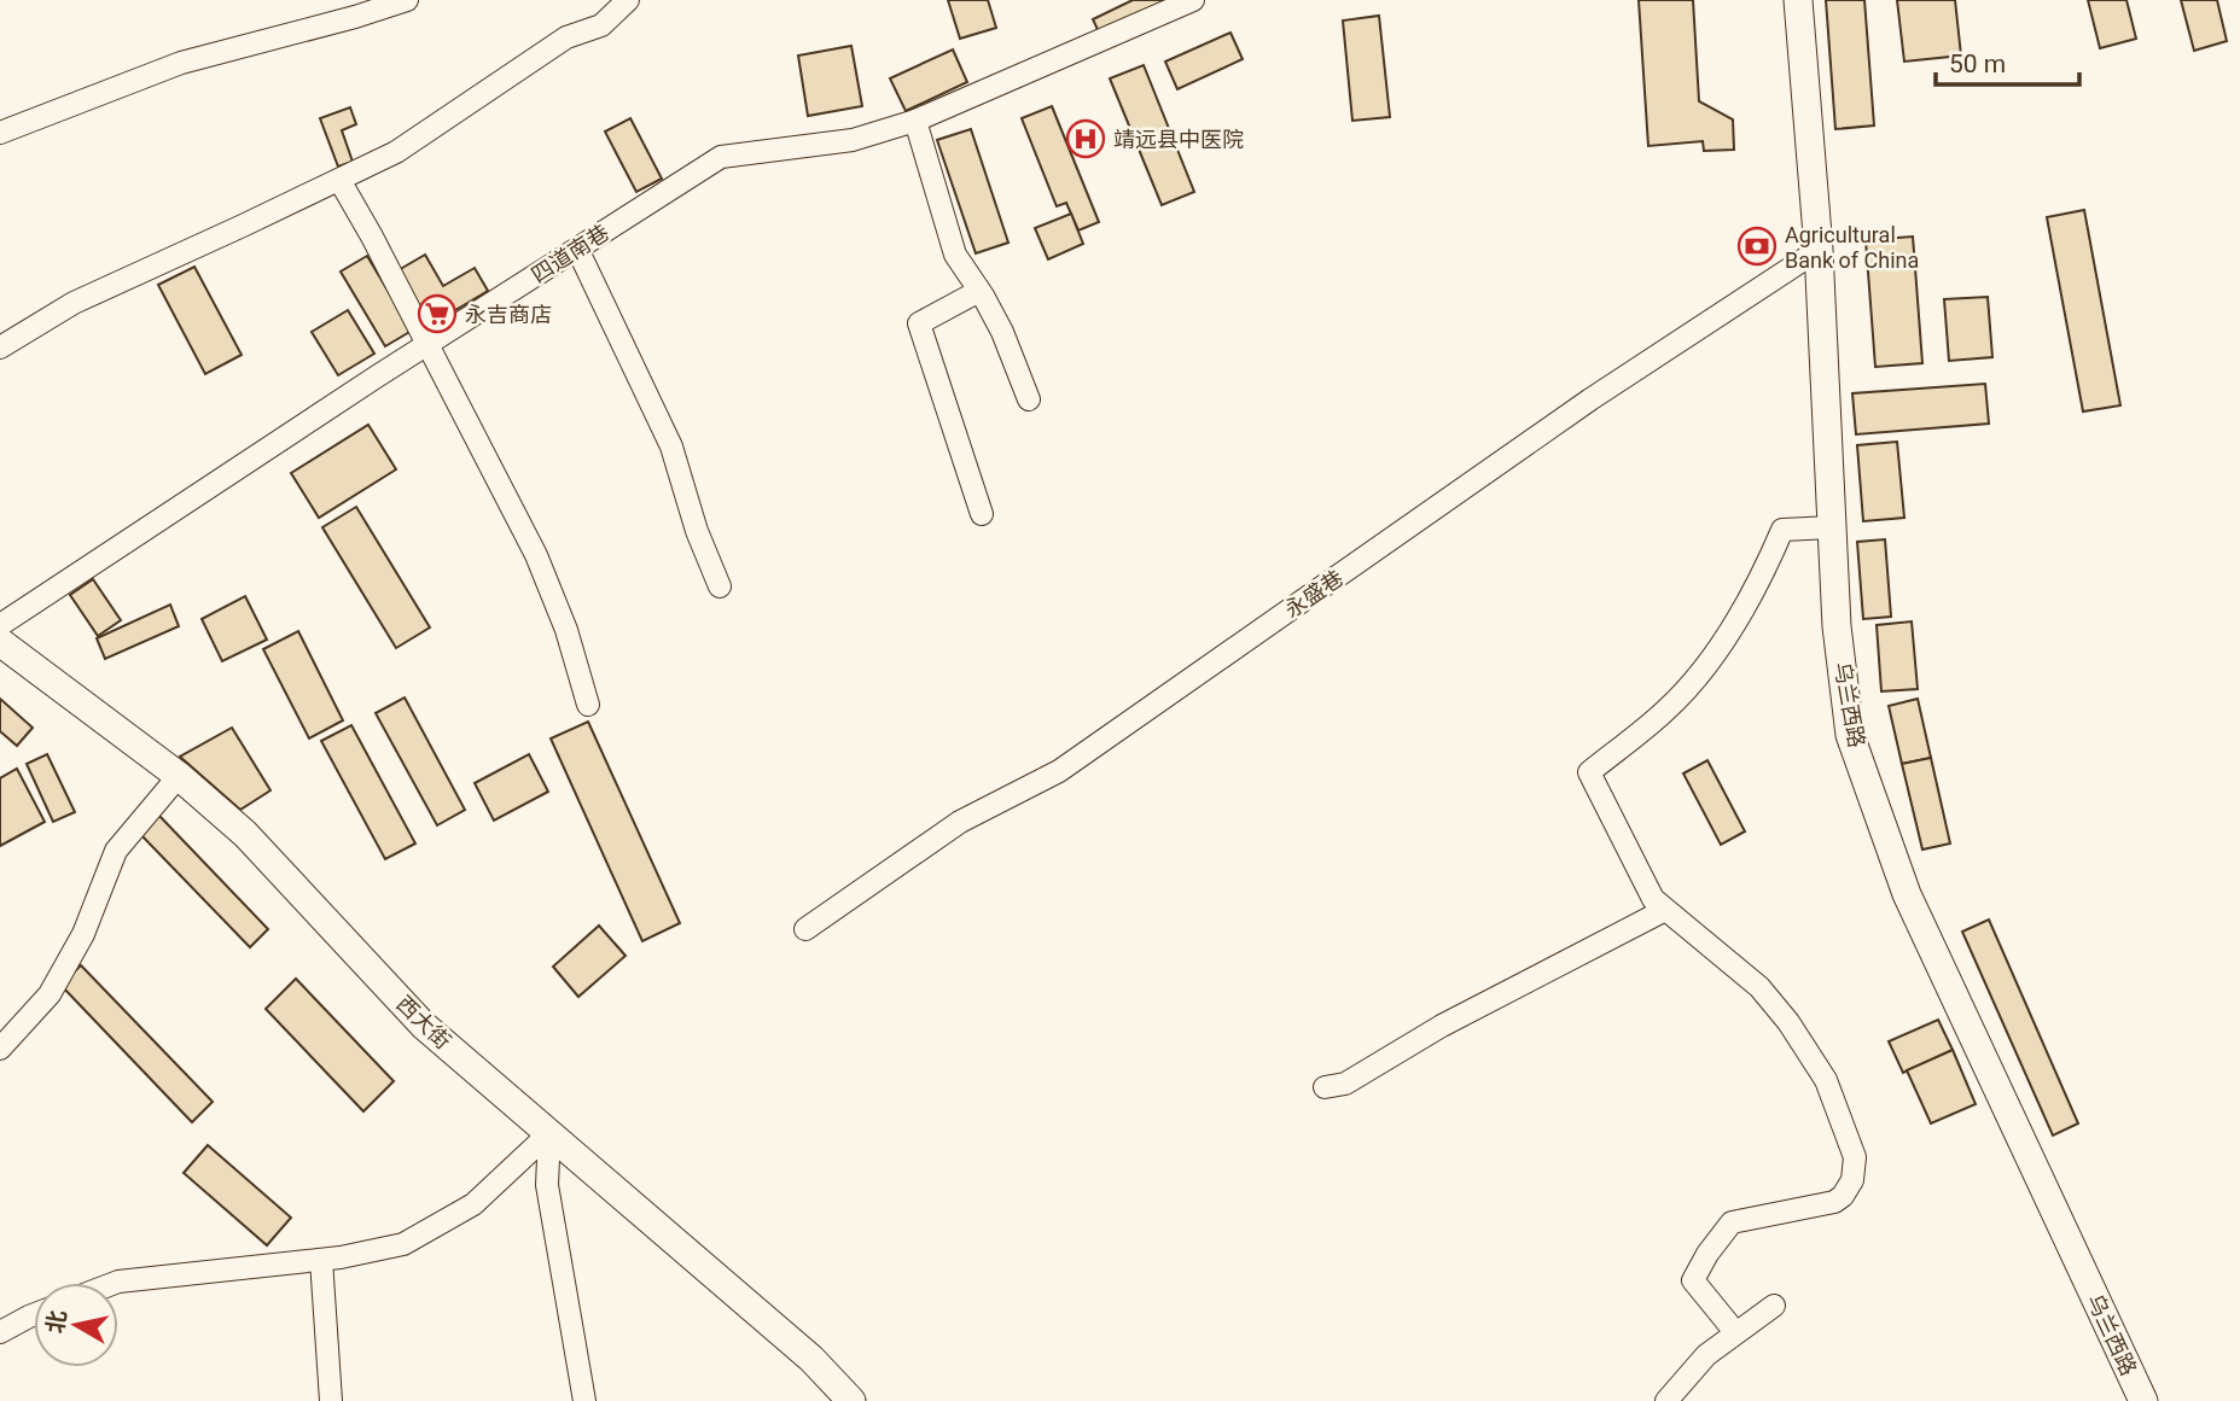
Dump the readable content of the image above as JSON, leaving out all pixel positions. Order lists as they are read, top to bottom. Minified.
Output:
{"streets":{"main road":["乌兰西路","西大街"],"street":["四道南巷","永盛巷"]},"crossings":[["永盛巷","乌兰西路"]],"places":{"hospital":["靖远县中医院"],"bank":["Agricultural Bank of China"],"supermarket":["永吉商店"]},"scale_bar":"50 m","north":"left"}
